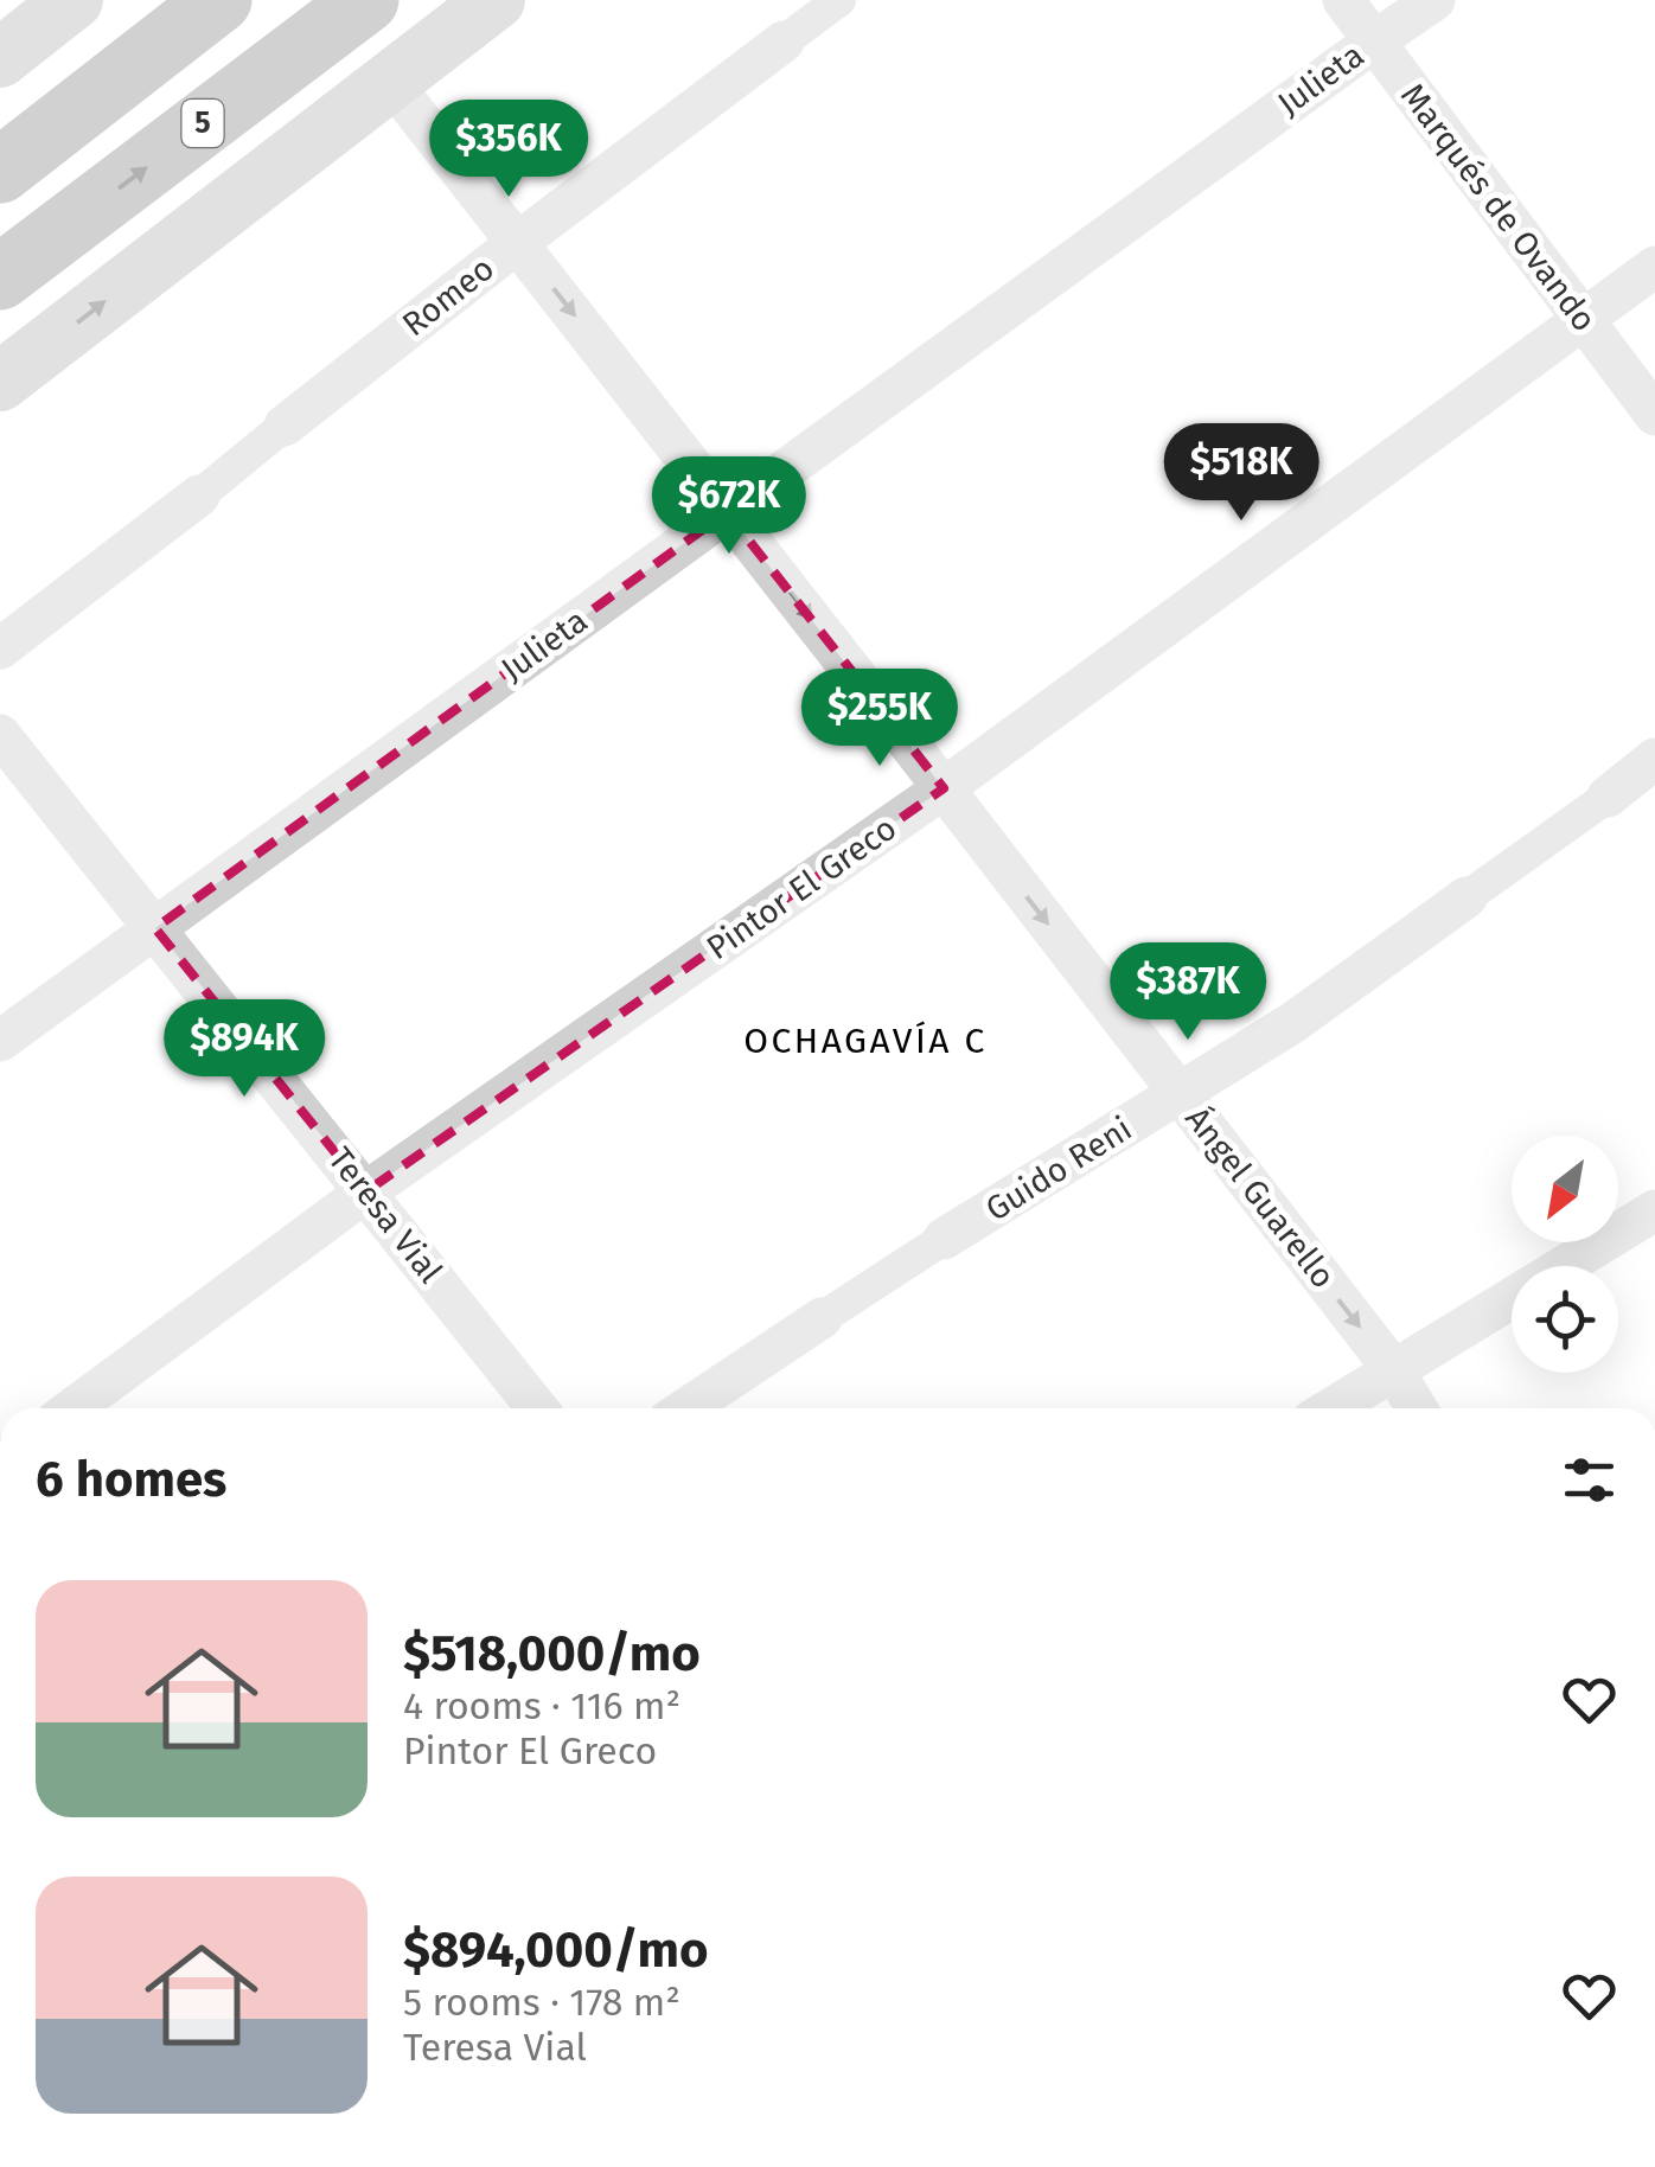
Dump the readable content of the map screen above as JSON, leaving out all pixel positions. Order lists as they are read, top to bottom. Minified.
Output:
{"streets":{"highway":["5"],"street":["Julieta","Marqués de Ovando","Romeo","Pintor El Greco","Guido Reni","Ángel Guarello","Teresa Vial"]},"crossings":[["Julieta","Marqués de Ovando"],["Julieta","Ángel Guarello"],["Julieta","Teresa Vial"],["Marqués de Ovando","Pintor El Greco"],["Romeo","Ángel Guarello"],["Pintor El Greco","Ángel Guarello"],["Pintor El Greco","Teresa Vial"],["Guido Reni","Ángel Guarello"]],"one_way":["Ángel Guarello"],"districts":["OCHAGAVÍA C"],"north":"bottom left","page":{"price":["$356K","$518K","$672K","$255K","$387K","$894K"],"heading":"6 homes","list":[{"name":"$518,000/mo","note":"4 rooms · 116 m² · Pintor El Greco"},{"name":"$894,000/mo","note":"5 rooms · 178 m² · Teresa Vial"}]}}
